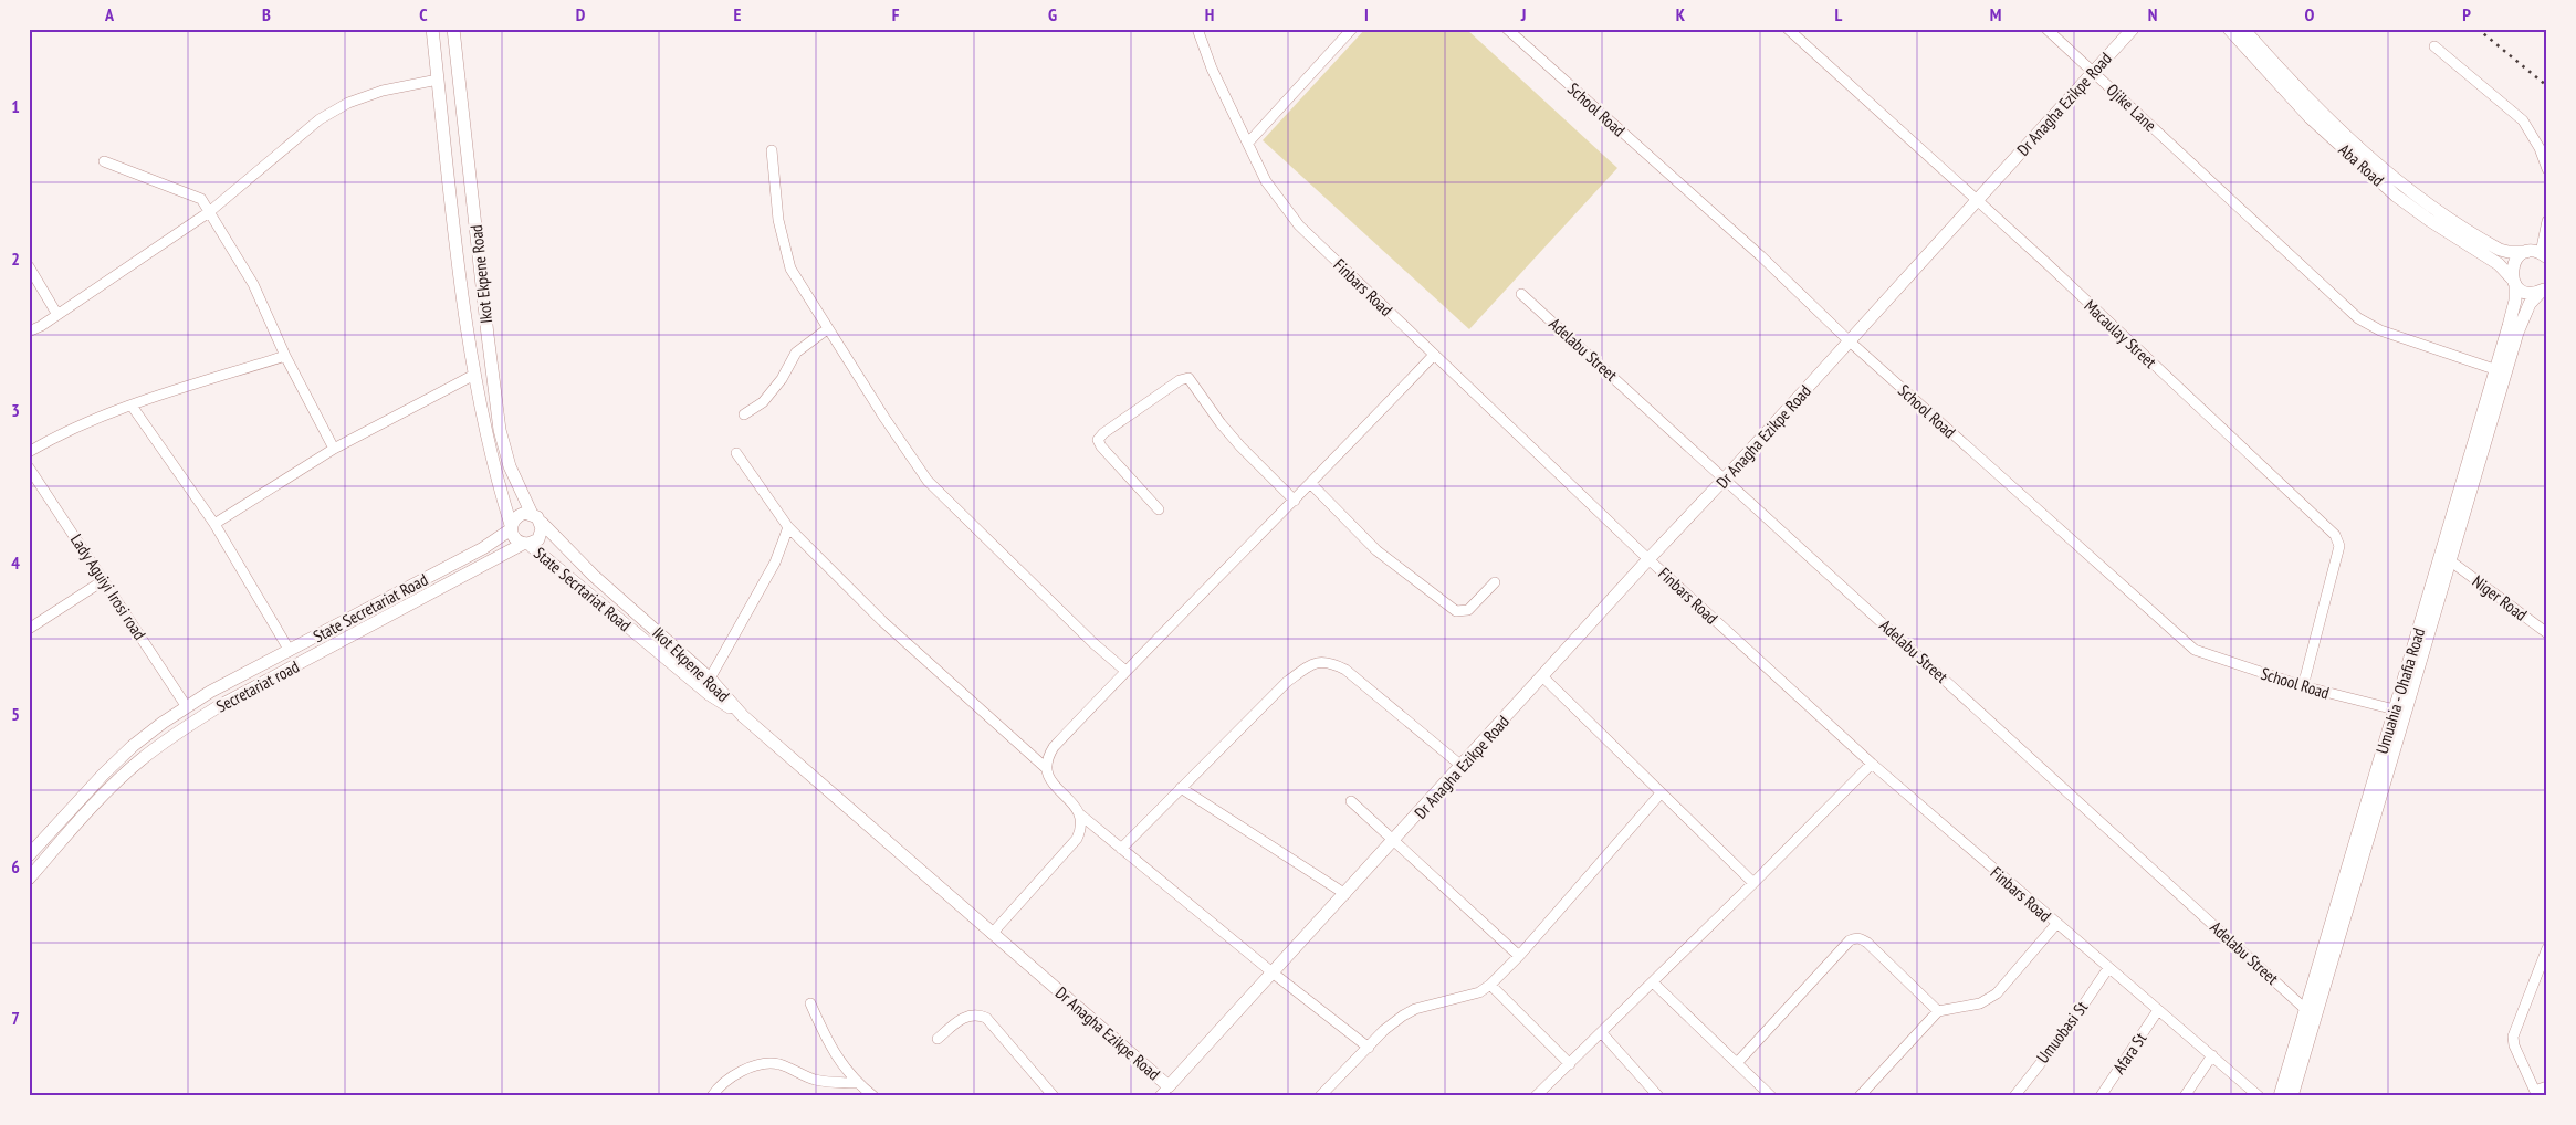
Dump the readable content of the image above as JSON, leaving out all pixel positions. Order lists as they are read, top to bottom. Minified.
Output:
{"streets":{"street":["Dr Anagha Ezikpe Road","Ojike Lane","School Road","Aba Road","Ikot Ekpene Road","Finbars Road","Macaulay Street","Adelabu Street","Lady Aguiyi Irosi road","State Secrtariat Road","Niger Road","State Secretariat Road","Secretariat road","Umuahia - Ohafia Road","Umuobasi St","Afara St"]},"crossings":[["Dr Anagha Ezikpe Road","Ojike Lane"],["Dr Anagha Ezikpe Road","School Road"],["Dr Anagha Ezikpe Road","Ikot Ekpene Road"],["Dr Anagha Ezikpe Road","Finbars Road"],["Dr Anagha Ezikpe Road","Macaulay Street"],["Dr Anagha Ezikpe Road","Adelabu Street"],["Dr Anagha Ezikpe Road","State Secrtariat Road"],["Ojike Lane","Umuahia - Ohafia Road"],["School Road","Macaulay Street"],["School Road","Umuahia - Ohafia Road"],["Aba Road","Umuahia - Ohafia Road"],["Ikot Ekpene Road","State Secrtariat Road"],["Ikot Ekpene Road","State Secretariat Road"],["Ikot Ekpene Road","Secretariat road"],["Finbars Road","Umuobasi St"],["Finbars Road","Afara St"],["Adelabu Street","Umuahia - Ohafia Road"],["Lady Aguiyi Irosi road","State Secretariat Road"],["State Secrtariat Road","State Secretariat Road"],["State Secrtariat Road","Secretariat road"],["Niger Road","Umuahia - Ohafia Road"],["State Secretariat Road","Secretariat road"]],"grid":{"columns":["A","B","C","D","E","F","G","H","I","J","K","L","M","N","O","P"],"rows":["1","2","3","4","5","6","7"]}}
